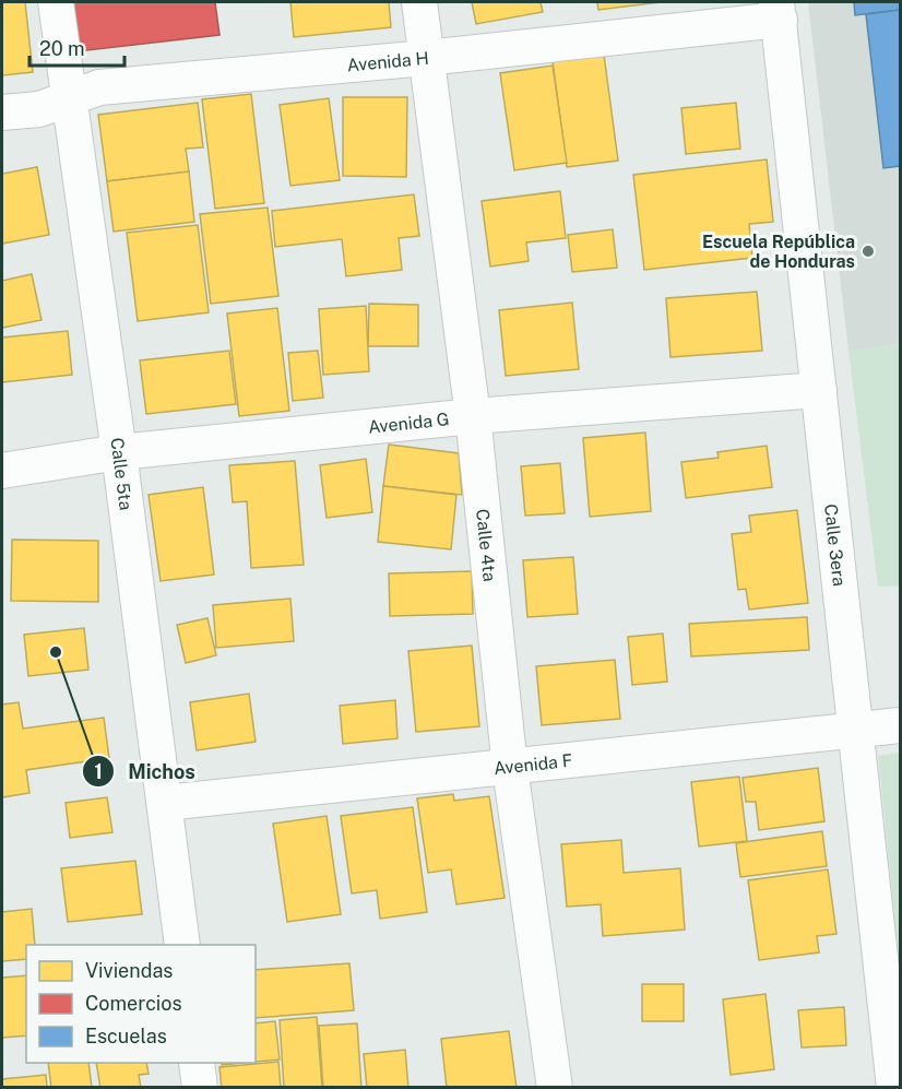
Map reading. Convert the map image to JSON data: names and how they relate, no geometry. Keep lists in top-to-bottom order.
{
  "streets": {
    "street": [
      "Avenida H",
      "Avenida G",
      "Calle 5ta",
      "Calle 4ta",
      "Calle 3era",
      "Avenida F"
    ]
  },
  "crossings": [
    ["Avenida H", "Calle 5ta"],
    ["Avenida H", "Calle 4ta"],
    ["Avenida H", "Calle 3era"],
    ["Avenida G", "Calle 5ta"],
    ["Avenida G", "Calle 4ta"],
    ["Avenida G", "Calle 3era"],
    ["Calle 5ta", "Avenida F"],
    ["Calle 4ta", "Avenida F"],
    ["Calle 3era", "Avenida F"]
  ],
  "places": ["Escuela República de Honduras", "Michos"],
  "legend": ["Viviendas", "Comercios", "Escuelas"],
  "scale_bar": "20 m"
}
